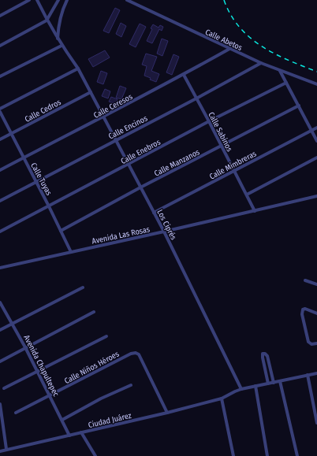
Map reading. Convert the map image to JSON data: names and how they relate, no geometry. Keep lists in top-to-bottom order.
{
  "streets": {
    "street": [
      "Calle Abetos",
      "Calle Ceresos",
      "Calle Cedros",
      "Calle Encinos",
      "Calle Sabinos",
      "Calle Enebros",
      "Calle Manzanos",
      "Calle Mimbreras",
      "Calle Tuyas",
      "Los Ciprés",
      "Avenida Las Rosas",
      "Avenida Chapultepec",
      "Calle Niños Héroes",
      "Ciudad Juárez"
    ]
  },
  "crossings": [
    ["Calle Abetos", "Calle Ceresos"],
    ["Calle Abetos", "Calle Encinos"],
    ["Calle Ceresos", "Calle Sabinos"],
    ["Calle Ceresos", "Calle Tuyas"],
    ["Calle Ceresos", "Los Ciprés"],
    ["Calle Cedros", "Calle Tuyas"],
    ["Calle Cedros", "Los Ciprés"],
    ["Calle Encinos", "Calle Sabinos"],
    ["Calle Encinos", "Calle Tuyas"],
    ["Calle Encinos", "Los Ciprés"],
    ["Calle Sabinos", "Calle Enebros"],
    ["Calle Sabinos", "Calle Manzanos"],
    ["Calle Sabinos", "Calle Mimbreras"],
    ["Calle Sabinos", "Avenida Las Rosas"],
    ["Calle Enebros", "Calle Tuyas"],
    ["Calle Enebros", "Los Ciprés"],
    ["Calle Manzanos", "Calle Tuyas"],
    ["Calle Manzanos", "Los Ciprés"],
    ["Calle Mimbreras", "Los Ciprés"],
    ["Calle Tuyas", "Avenida Las Rosas"],
    ["Los Ciprés", "Avenida Las Rosas"],
    ["Los Ciprés", "Ciudad Juárez"],
    ["Avenida Chapultepec", "Calle Niños Héroes"],
    ["Avenida Chapultepec", "Ciudad Juárez"],
    ["Calle Niños Héroes", "Ciudad Juárez"]
  ]
}
